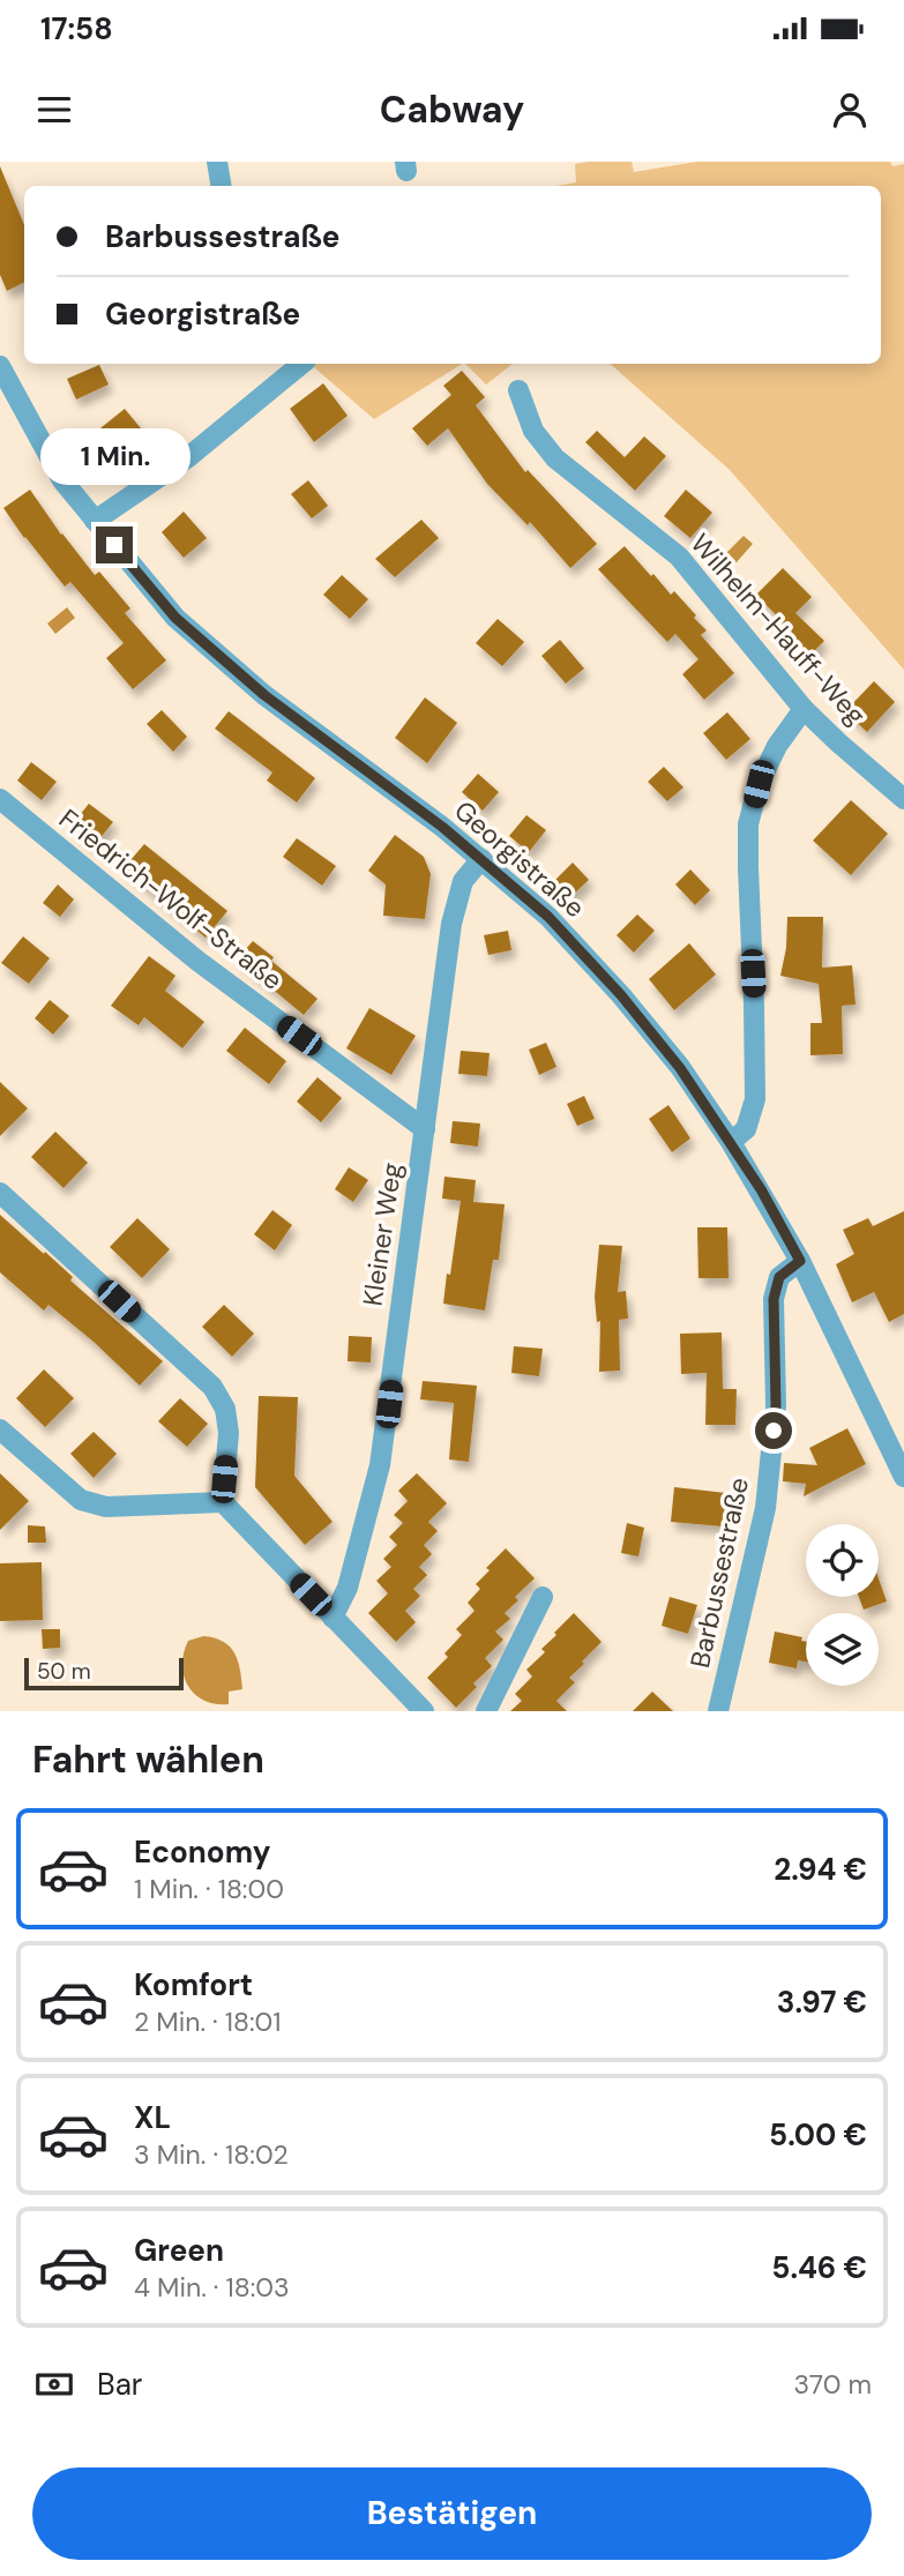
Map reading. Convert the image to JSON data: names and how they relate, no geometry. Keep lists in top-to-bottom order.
{
  "streets": {
    "street": [
      "Wilhelm-Hauff-Weg",
      "Georgistraße",
      "Friedrich-Wolf-Straße",
      "Kleiner Weg",
      "Barbussestraße"
    ]
  },
  "crossings": [
    ["Georgistraße", "Kleiner Weg"],
    ["Georgistraße", "Barbussestraße"],
    ["Friedrich-Wolf-Straße", "Kleiner Weg"]
  ],
  "scale_bar": "50 m",
  "page": {
    "status": "17:58",
    "header": "Cabway",
    "banner": ["Barbussestraße", "Georgistraße"],
    "bubble": "1 Min.",
    "scale": "50 m",
    "heading": "Fahrt wählen",
    "list": [
      {
        "name": "Economy",
        "note": "1 Min. · 18:00",
        "value": "2.94 €"
      },
      {
        "name": "Komfort",
        "note": "2 Min. · 18:01",
        "value": "3.97 €"
      },
      {
        "name": "XL",
        "note": "3 Min. · 18:02",
        "value": "5.00 €"
      },
      {
        "name": "Green",
        "note": "4 Min. · 18:03",
        "value": "5.46 €"
      }
    ],
    "pay": ["Bar", "370 m"],
    "buttons": "Bestätigen"
  }
}
